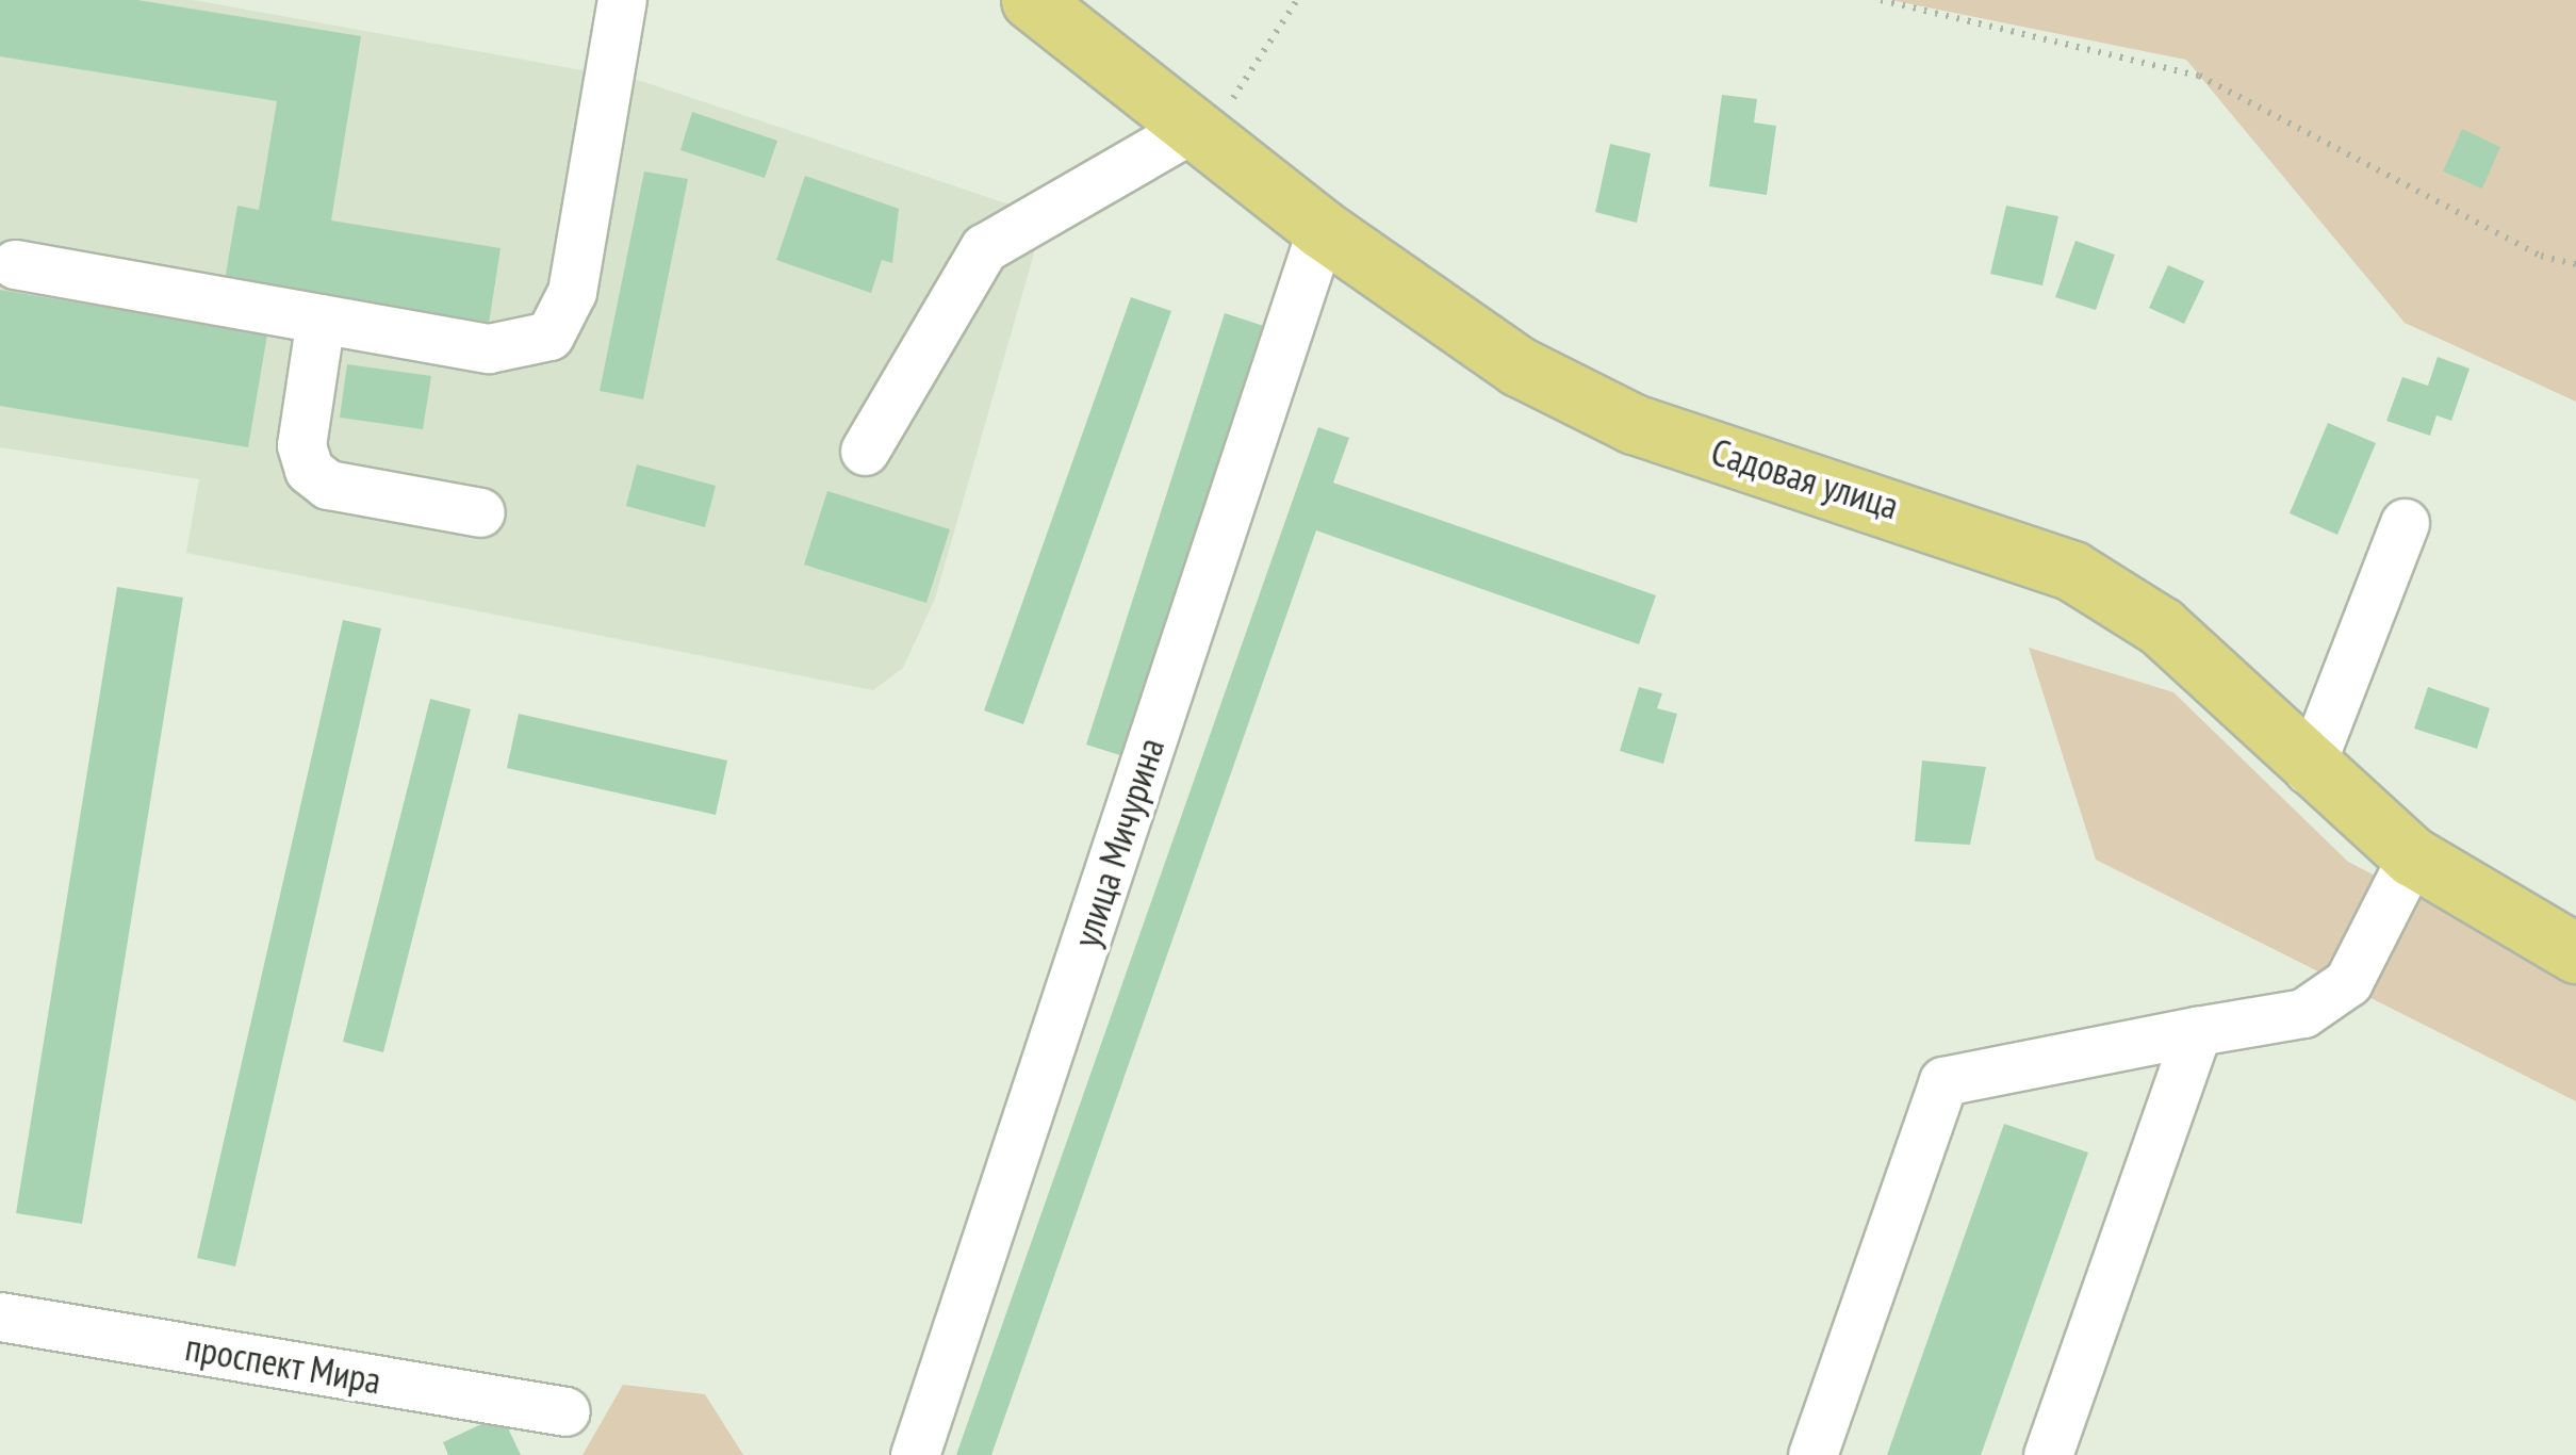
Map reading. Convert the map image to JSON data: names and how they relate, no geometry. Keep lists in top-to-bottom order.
{
  "streets": {
    "main road": ["Садовая улица"],
    "street": ["улица Мичурина", "проспект Мира"]
  },
  "crossings": [
    ["Садовая улица", "улица Мичурина"]
  ]
}
